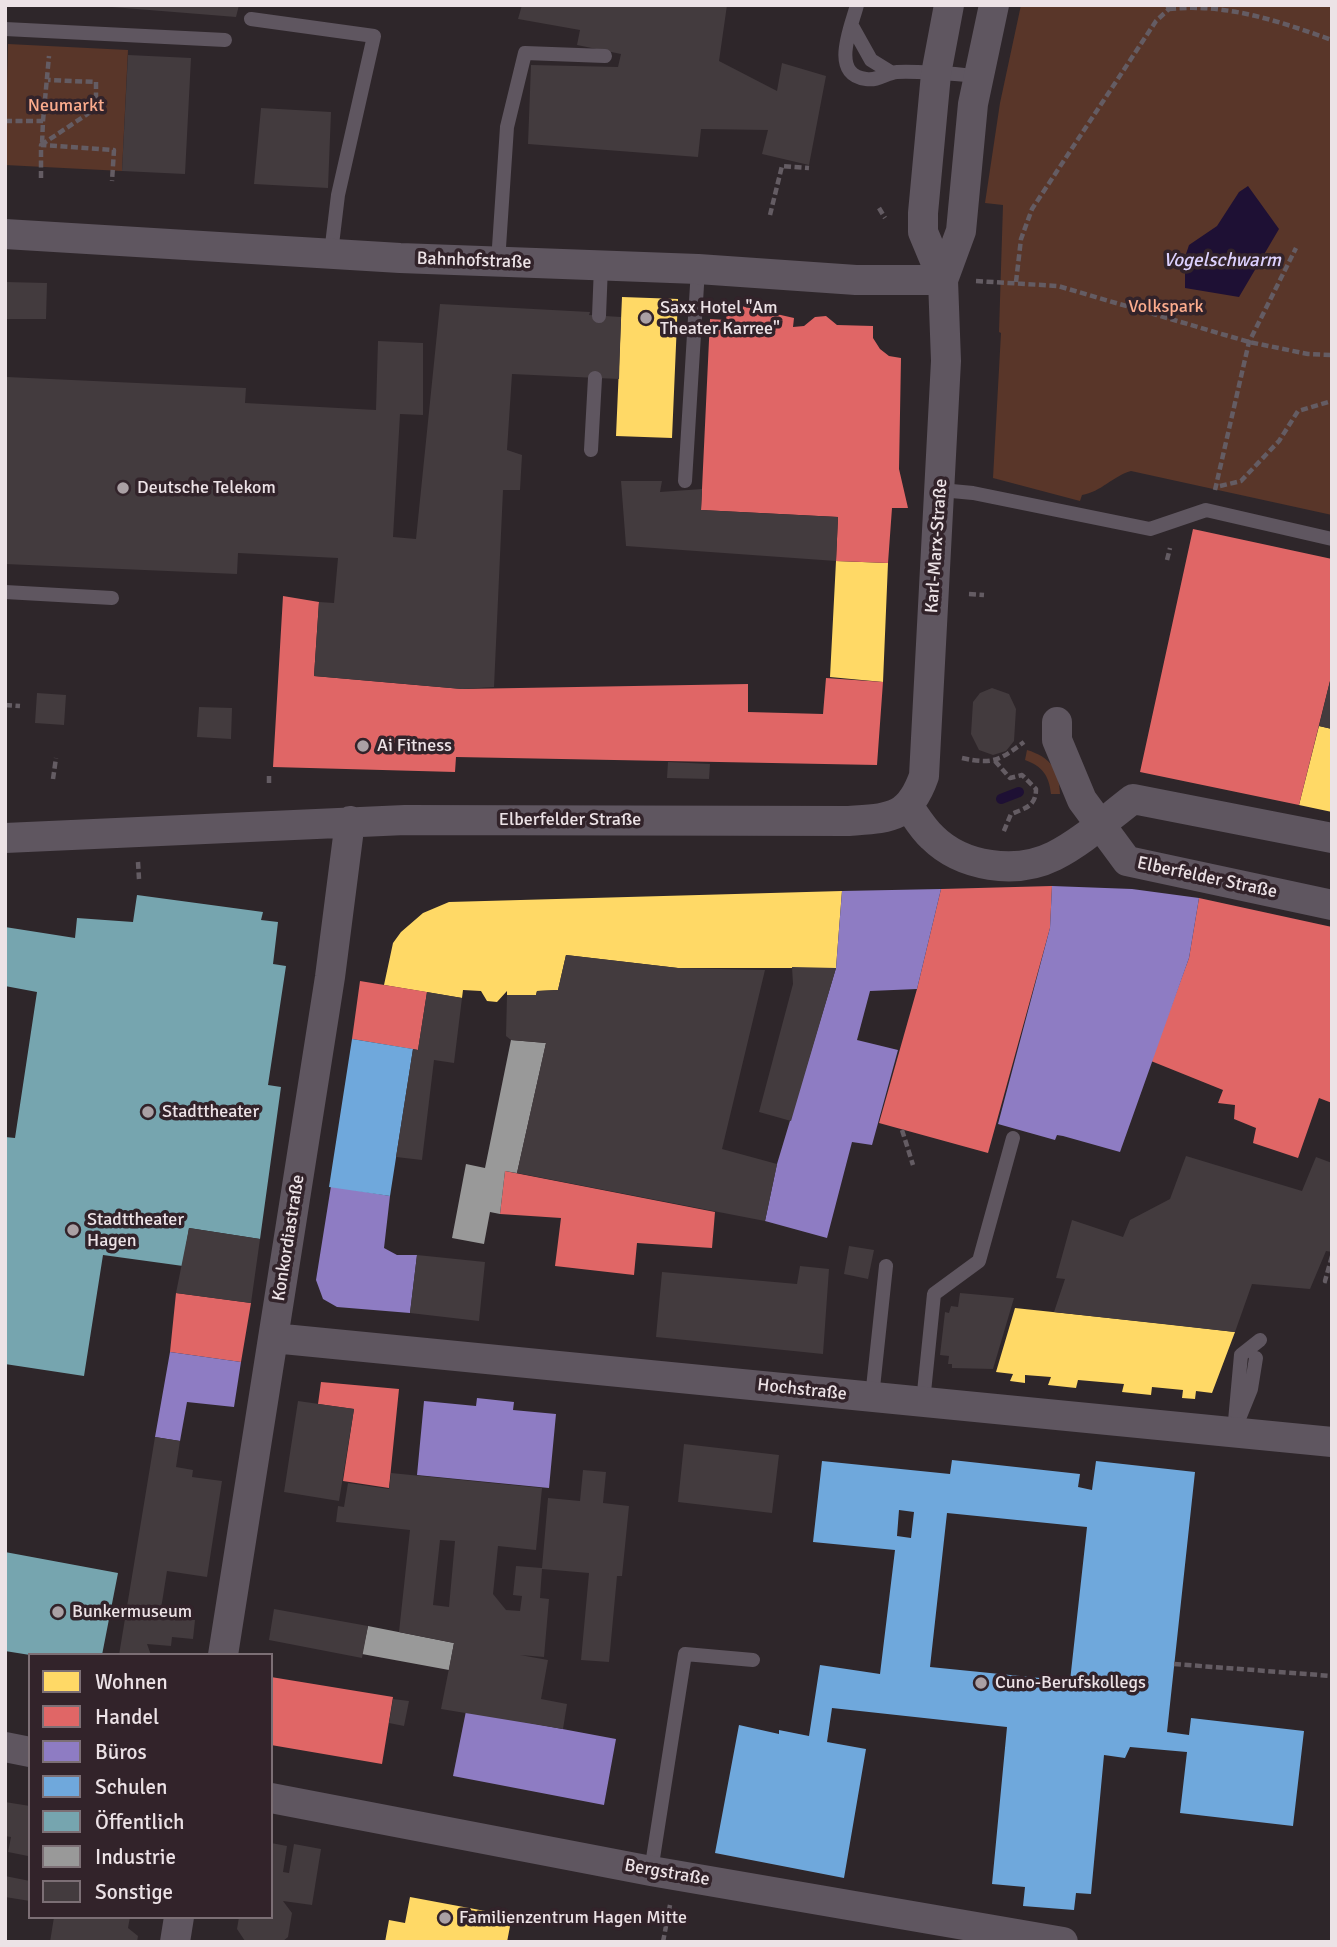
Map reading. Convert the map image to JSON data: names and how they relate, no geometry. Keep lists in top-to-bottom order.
{
  "streets": {
    "street": [
      "Bahnhofstraße",
      "Karl-Marx-Straße",
      "Elberfelder Straße",
      "Konkordiastraße",
      "Hochstraße",
      "Bergstraße"
    ]
  },
  "crossings": [
    ["Bahnhofstraße", "Karl-Marx-Straße"],
    ["Karl-Marx-Straße", "Elberfelder Straße"],
    ["Elberfelder Straße", "Konkordiastraße"],
    ["Konkordiastraße", "Hochstraße"]
  ],
  "water": ["Vogelschwarm"],
  "parks": ["Neumarkt", "Volkspark"],
  "places": [
    "Saxx Hotel \"Am Theater Karree\"",
    "Deutsche Telekom",
    "Ai Fitness",
    "Stadttheater",
    "Stadttheater Hagen",
    "Bunkermuseum",
    "Cuno-Berufskollegs",
    "Familienzentrum Hagen Mitte"
  ],
  "legend": [
    "Wohnen",
    "Handel",
    "Büros",
    "Schulen",
    "Öffentlich",
    "Industrie",
    "Sonstige"
  ]
}
